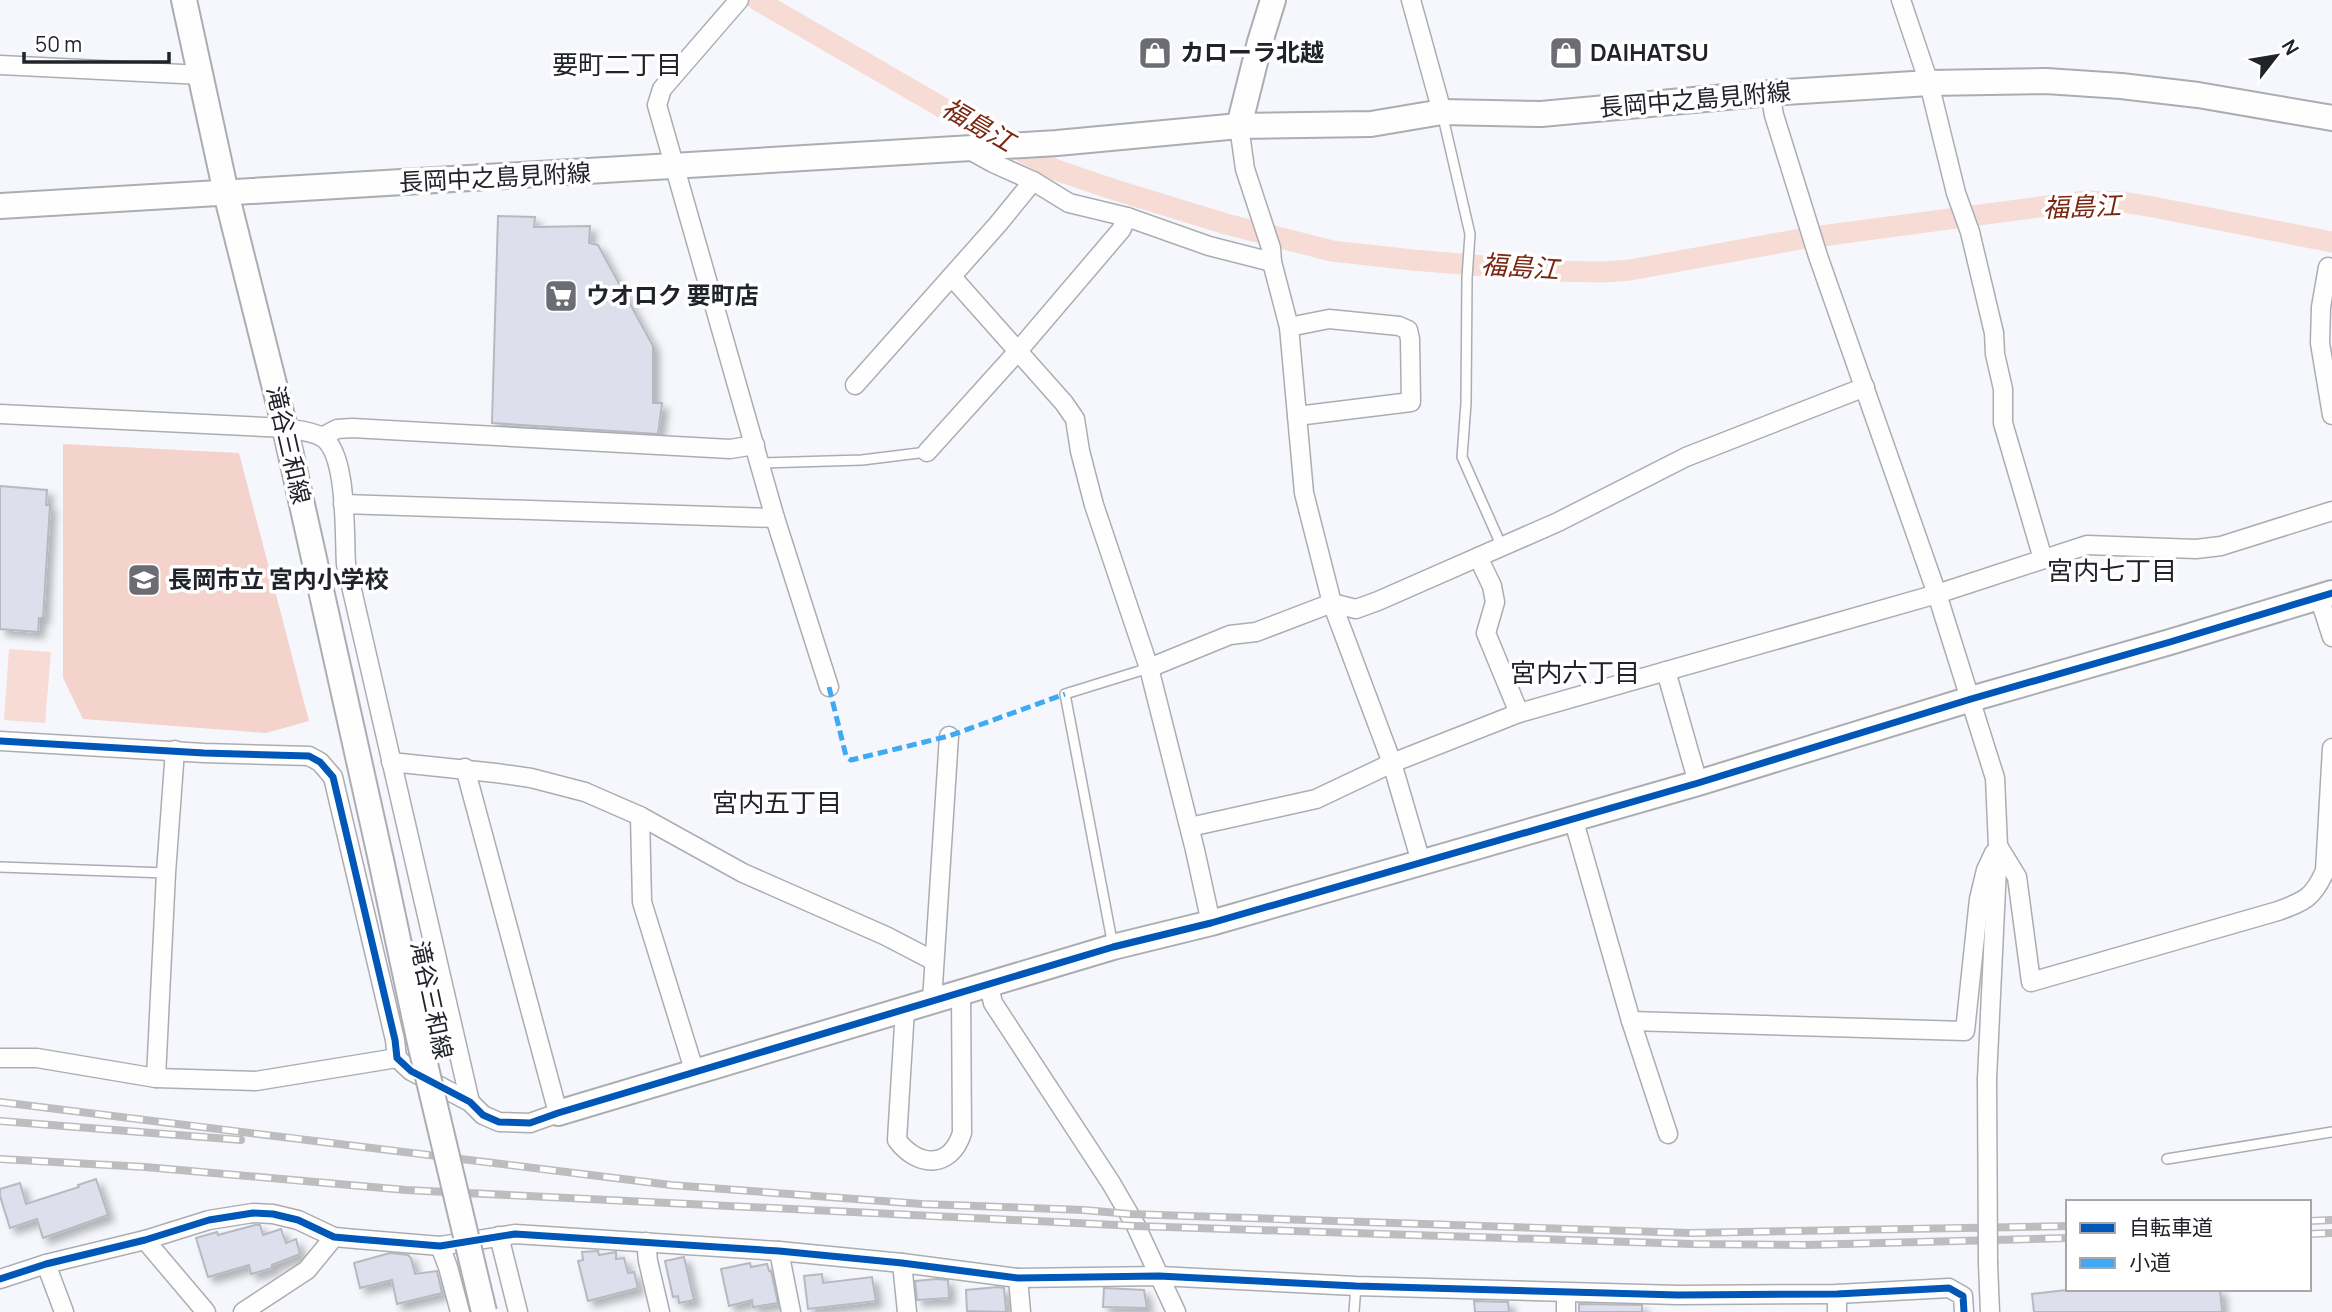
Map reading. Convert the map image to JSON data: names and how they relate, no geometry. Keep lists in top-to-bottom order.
{
  "streets": {
    "main road": ["長岡中之島見附線", "滝谷三和線"]
  },
  "crossings": [
    ["長岡中之島見附線", "滝谷三和線"]
  ],
  "districts": [
    "要町二丁目",
    "宮内七丁目",
    "宮内六丁目",
    "宮内五丁目"
  ],
  "water": ["福島江"],
  "places": {
    "shop": ["カローラ北越", "DAIHATSU"],
    "supermarket": ["ウオロク 要町店"],
    "school or university": ["長岡市立 宮内小学校"]
  },
  "legend": ["自転車道", "小道"],
  "scale_bar": "50 m",
  "north": "top right"
}
